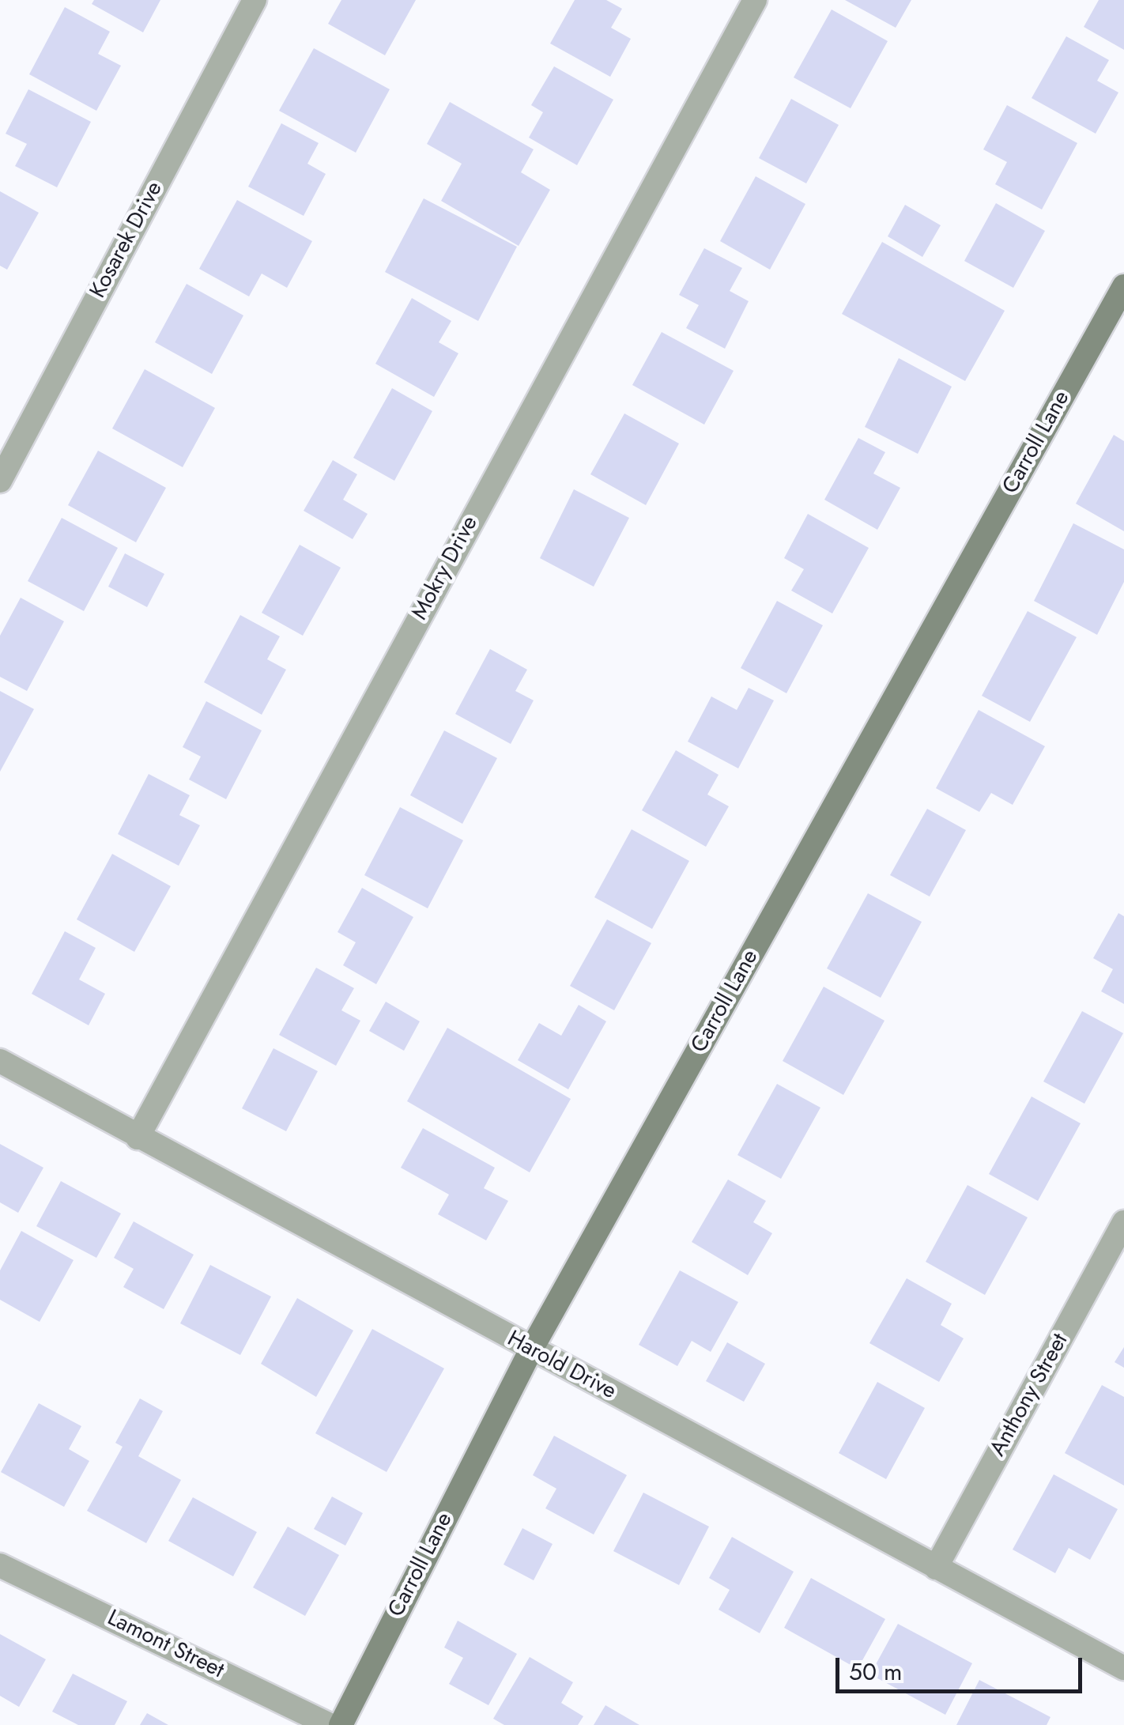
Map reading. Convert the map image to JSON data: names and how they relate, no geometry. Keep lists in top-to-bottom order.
{
  "streets": {
    "street": [
      "Kosarek Drive",
      "Carroll Lane",
      "Mokry Drive",
      "Harold Drive",
      "Anthony Street",
      "Lamont Street"
    ]
  },
  "crossings": [
    ["Carroll Lane", "Harold Drive"],
    ["Mokry Drive", "Harold Drive"],
    ["Harold Drive", "Anthony Street"]
  ],
  "scale_bar": "50 m"
}
